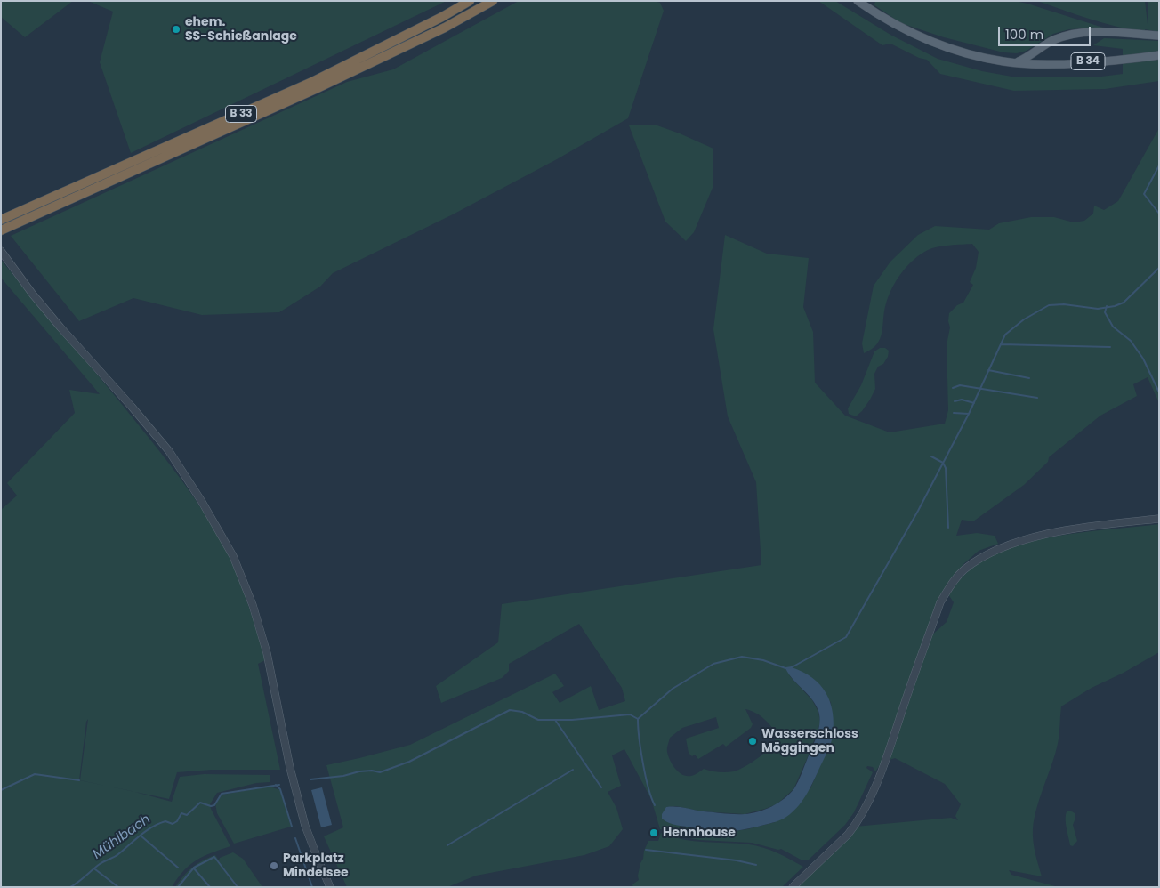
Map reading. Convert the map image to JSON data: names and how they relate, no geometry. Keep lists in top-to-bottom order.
{
  "streets": {
    "highway": ["B 33"],
    "main road": ["B 34"]
  },
  "water": ["Mühlbach"],
  "places": [
    "ehem. SS-Schießanlage",
    "Wasserschloss Möggingen",
    "Hennhouse",
    "Parkplatz Mindelsee"
  ],
  "scale_bar": "100 m"
}
